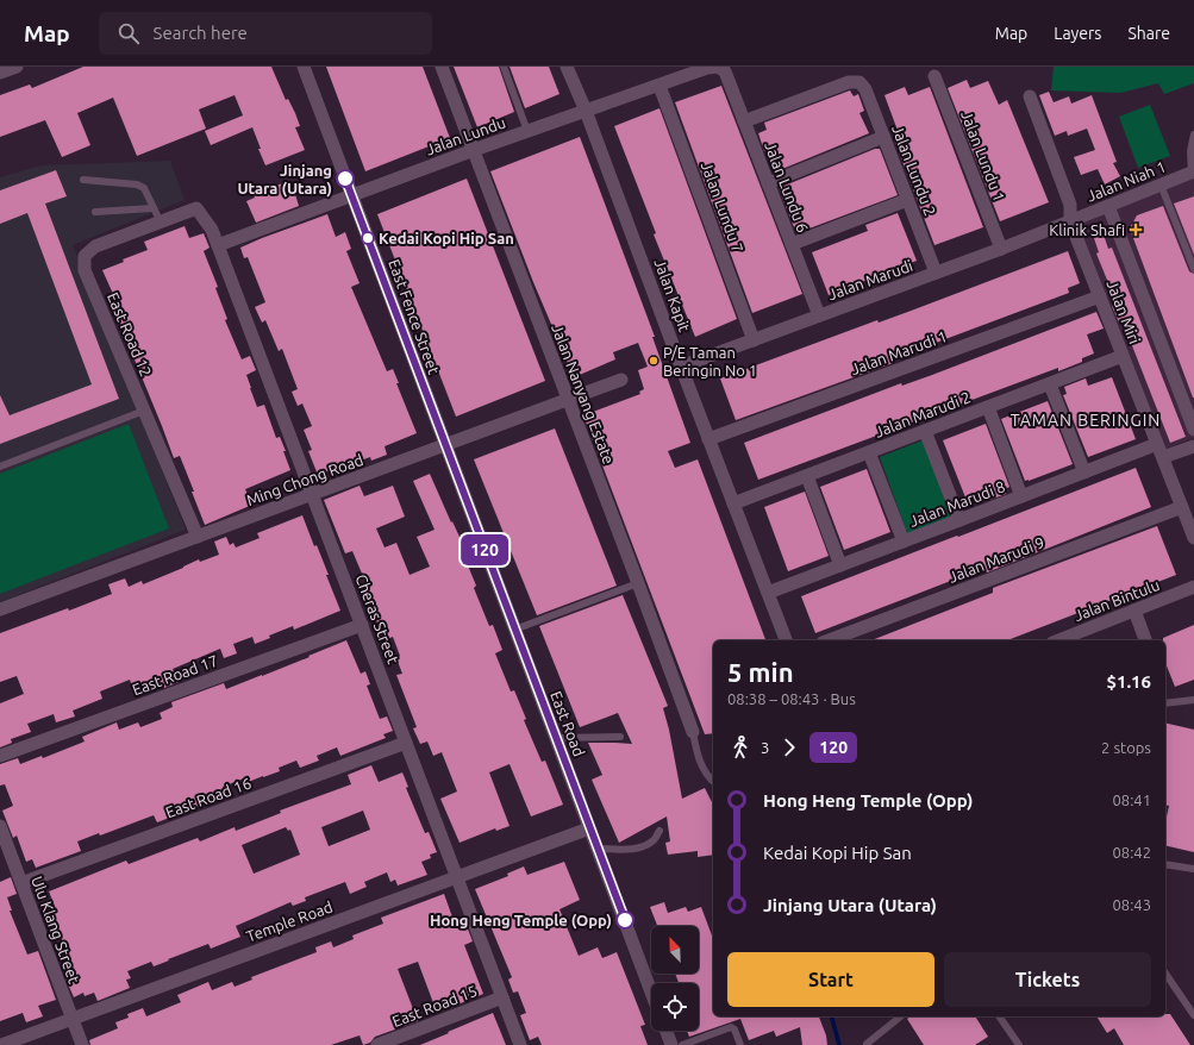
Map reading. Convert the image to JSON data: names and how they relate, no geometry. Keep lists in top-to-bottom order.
{
  "streets": {
    "street": [
      "Jalan Lundu",
      "Jalan Lundu 1",
      "Jalan Lundu 2",
      "Jalan Niah 1",
      "Jalan Lundu 6",
      "Jalan Lundu 7",
      "Jalan Marudi",
      "Jalan Kapit",
      "Jalan Miri",
      "East Fence Street",
      "East Road 12",
      "Jalan Marudi 1",
      "Jalan Nanyang Estate",
      "Jalan Marudi 2",
      "Ming Chong Road",
      "Jalan Marudi 8",
      "Jalan Marudi 9",
      "Jalan Bintulu",
      "Cheras Street",
      "East Road 17",
      "East Road",
      "East Road 16",
      "Temple Road",
      "Ulu Klang Street",
      "East Road 15"
    ]
  },
  "crossings": [
    ["Jalan Lundu", "Jalan Lundu 6"],
    ["Jalan Lundu", "Jalan Lundu 7"],
    ["Jalan Lundu", "Jalan Kapit"],
    ["Jalan Lundu", "East Fence Street"],
    ["Jalan Lundu", "Jalan Nanyang Estate"],
    ["Jalan Lundu", "Cheras Street"],
    ["Jalan Lundu 1", "Jalan Marudi"],
    ["Jalan Lundu 2", "Jalan Lundu 6"],
    ["Jalan Lundu 2", "Jalan Marudi"],
    ["Jalan Niah 1", "Jalan Marudi"],
    ["Jalan Niah 1", "Jalan Miri"],
    ["Jalan Lundu 6", "Jalan Marudi"],
    ["Jalan Lundu 7", "Jalan Marudi"],
    ["Jalan Marudi", "Jalan Kapit"],
    ["Jalan Marudi", "Jalan Miri"],
    ["Jalan Kapit", "Jalan Marudi 1"],
    ["Jalan Kapit", "Jalan Marudi 2"],
    ["Jalan Kapit", "Jalan Marudi 8"],
    ["Jalan Miri", "Jalan Marudi 1"],
    ["Jalan Miri", "Jalan Marudi 2"],
    ["Jalan Miri", "Jalan Marudi 8"],
    ["Jalan Miri", "Jalan Marudi 9"],
    ["East Fence Street", "Ming Chong Road"],
    ["East Fence Street", "East Road"],
    ["East Road 12", "Ming Chong Road"],
    ["East Road 12", "Cheras Street"],
    ["Jalan Nanyang Estate", "Ming Chong Road"],
    ["Ming Chong Road", "Cheras Street"],
    ["Ming Chong Road", "East Road"],
    ["Cheras Street", "East Road 17"],
    ["Cheras Street", "East Road 16"],
    ["Cheras Street", "Temple Road"],
    ["Cheras Street", "East Road 15"],
    ["East Road", "Temple Road"],
    ["East Road 16", "Ulu Klang Street"],
    ["Temple Road", "Ulu Klang Street"]
  ],
  "districts": ["TAMAN BERINGIN"],
  "places": {
    "other": [
      "Jinjang Utara (Utara)",
      "Kedai Kopi Hip San",
      "P/E Taman Beringin No 1",
      "Hong Heng Temple (Opp)"
    ],
    "health": ["Klinik Shafi"]
  },
  "lines": ["bus line 120"],
  "north": "top left",
  "page": {
    "header": "Map",
    "search": "Search here",
    "nav": ["Map", "Layers", "Share"],
    "on_map": "120",
    "heading": ["5 min", "08:38 – 08:43 · Bus", "$1.16"],
    "legs": ["3", "120", "2 stops"],
    "list": [
      {
        "name": "Hong Heng Temple (Opp)",
        "value": "08:41"
      },
      {
        "name": "Kedai Kopi Hip San",
        "value": "08:42"
      },
      {
        "name": "Jinjang Utara (Utara)",
        "value": "08:43"
      }
    ],
    "buttons": ["Start", "Tickets"]
  }
}
